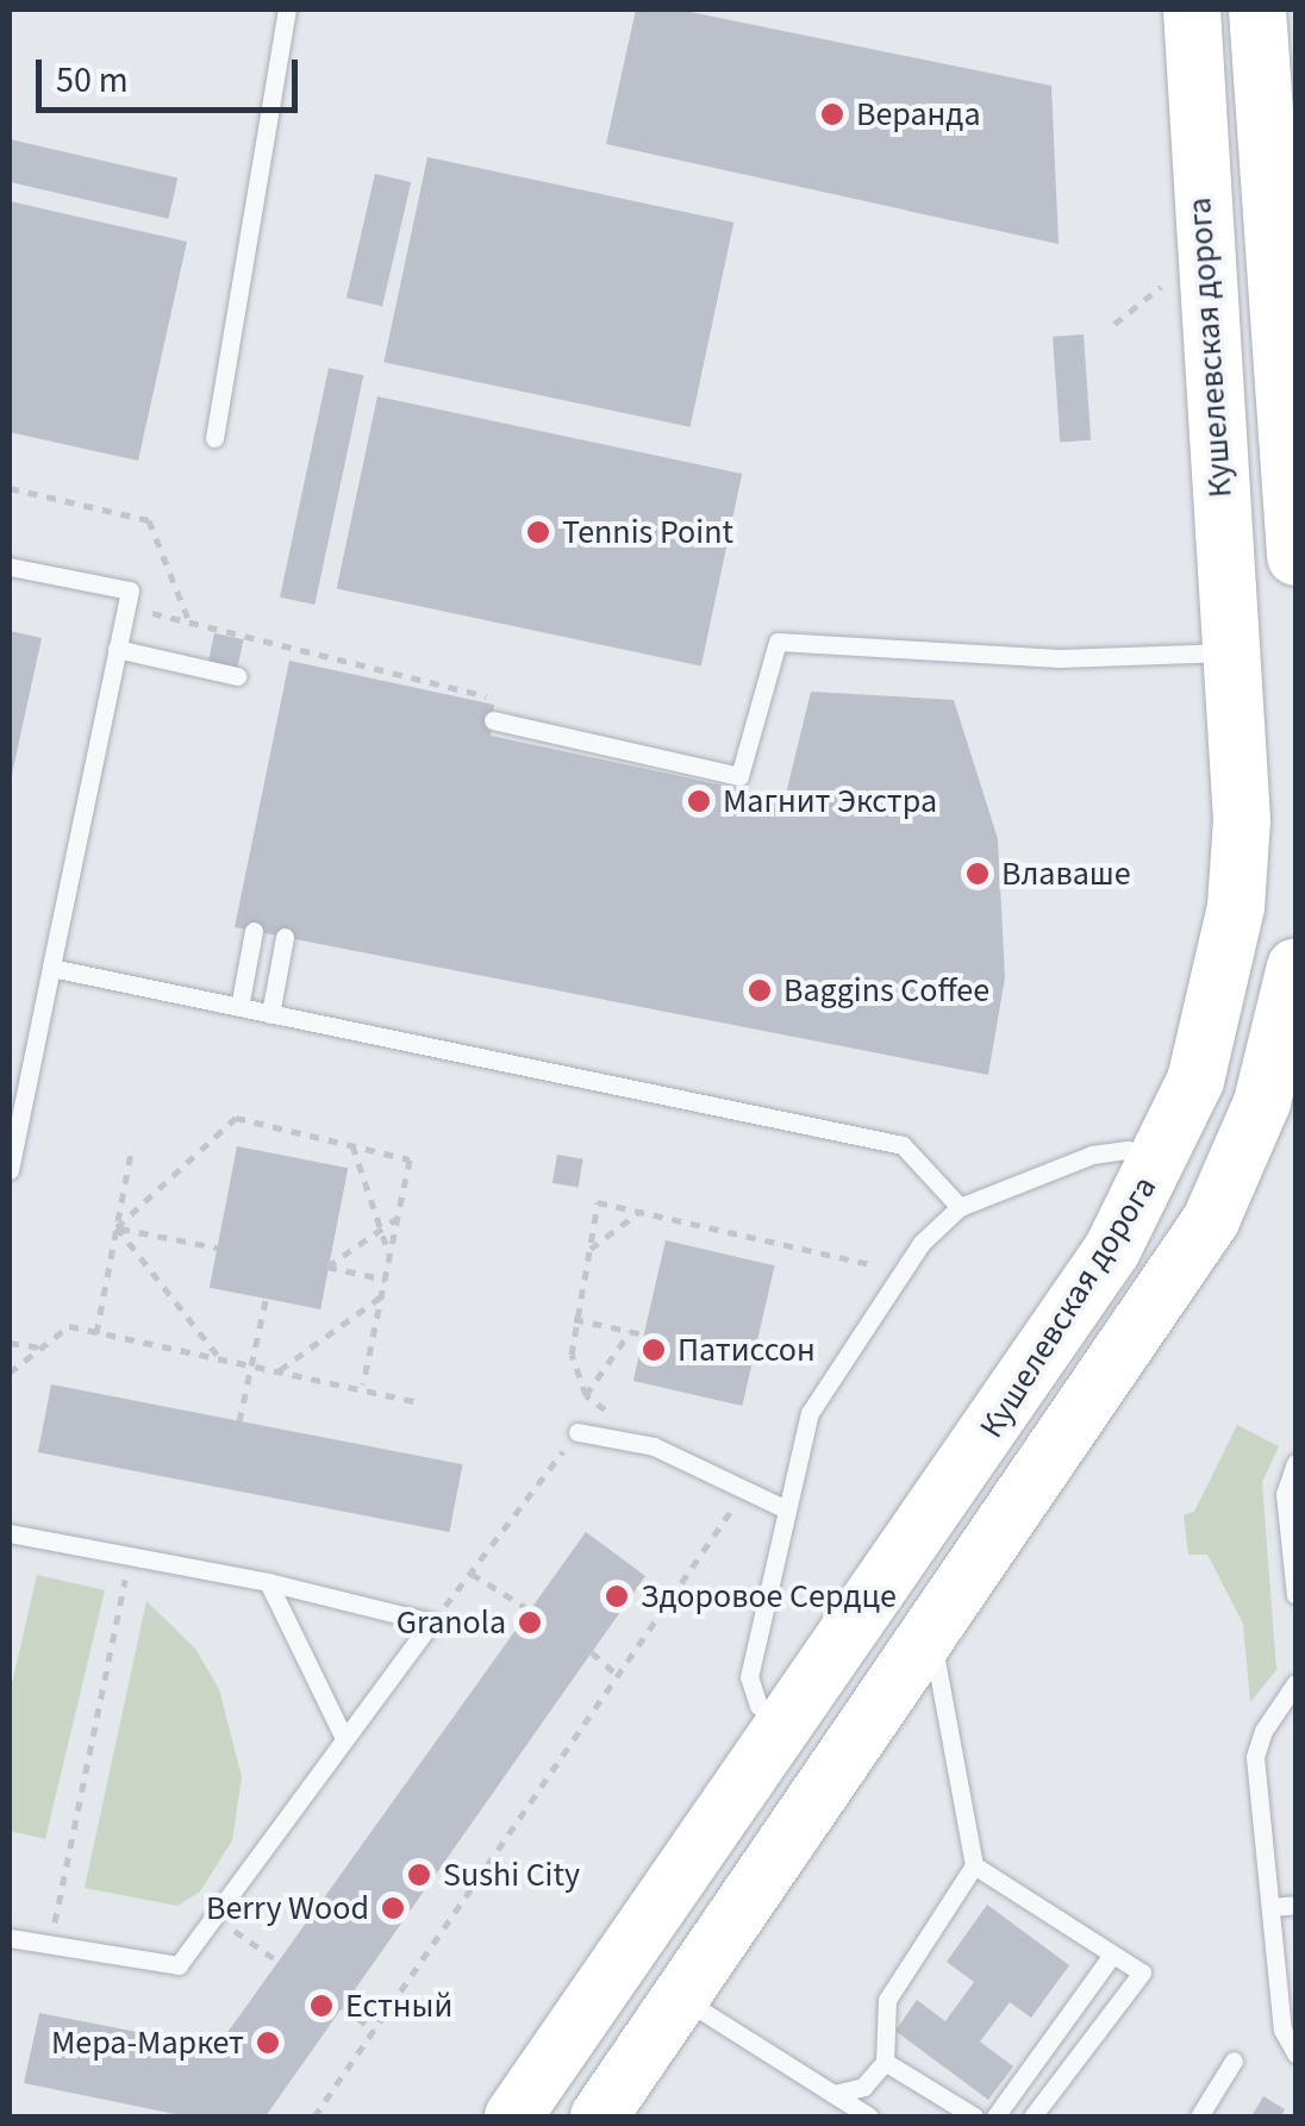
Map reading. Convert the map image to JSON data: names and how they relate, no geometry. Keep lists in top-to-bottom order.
{
  "streets": {
    "main road": ["Кушелевская дорога"]
  },
  "places": [
    "Веранда",
    "Tennis Point",
    "Магнит Экстра",
    "Влаваше",
    "Baggins Coffee",
    "Патиссон",
    "Здоровое Сердце",
    "Granola",
    "Sushi City",
    "Berry Wood",
    "Естный",
    "Мера-Маркет"
  ],
  "scale_bar": "50 m"
}
